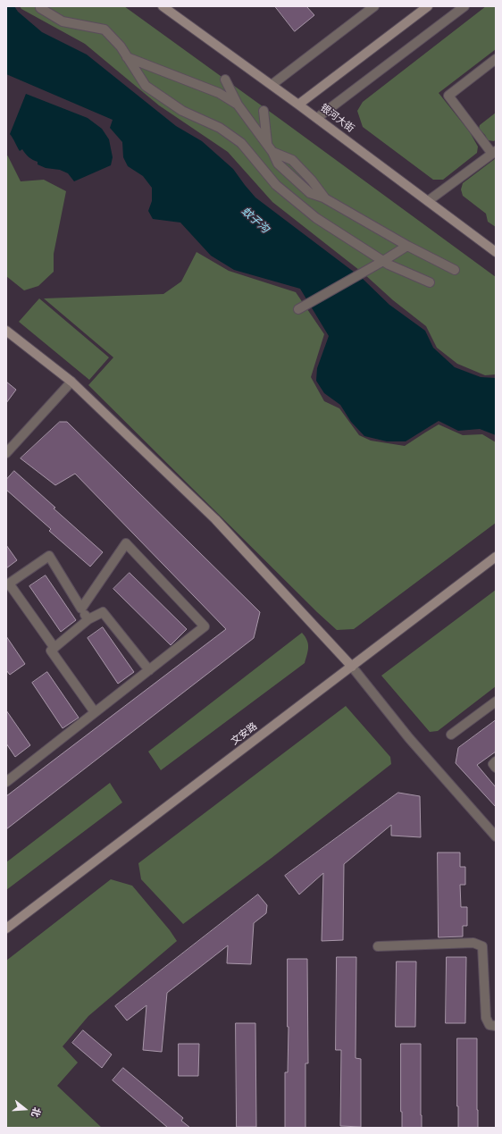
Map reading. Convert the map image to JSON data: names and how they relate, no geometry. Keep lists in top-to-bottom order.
{
  "streets": {
    "main road": ["银河大街", "文安路"]
  },
  "water": ["蚊子沟"],
  "north": "right"
}
